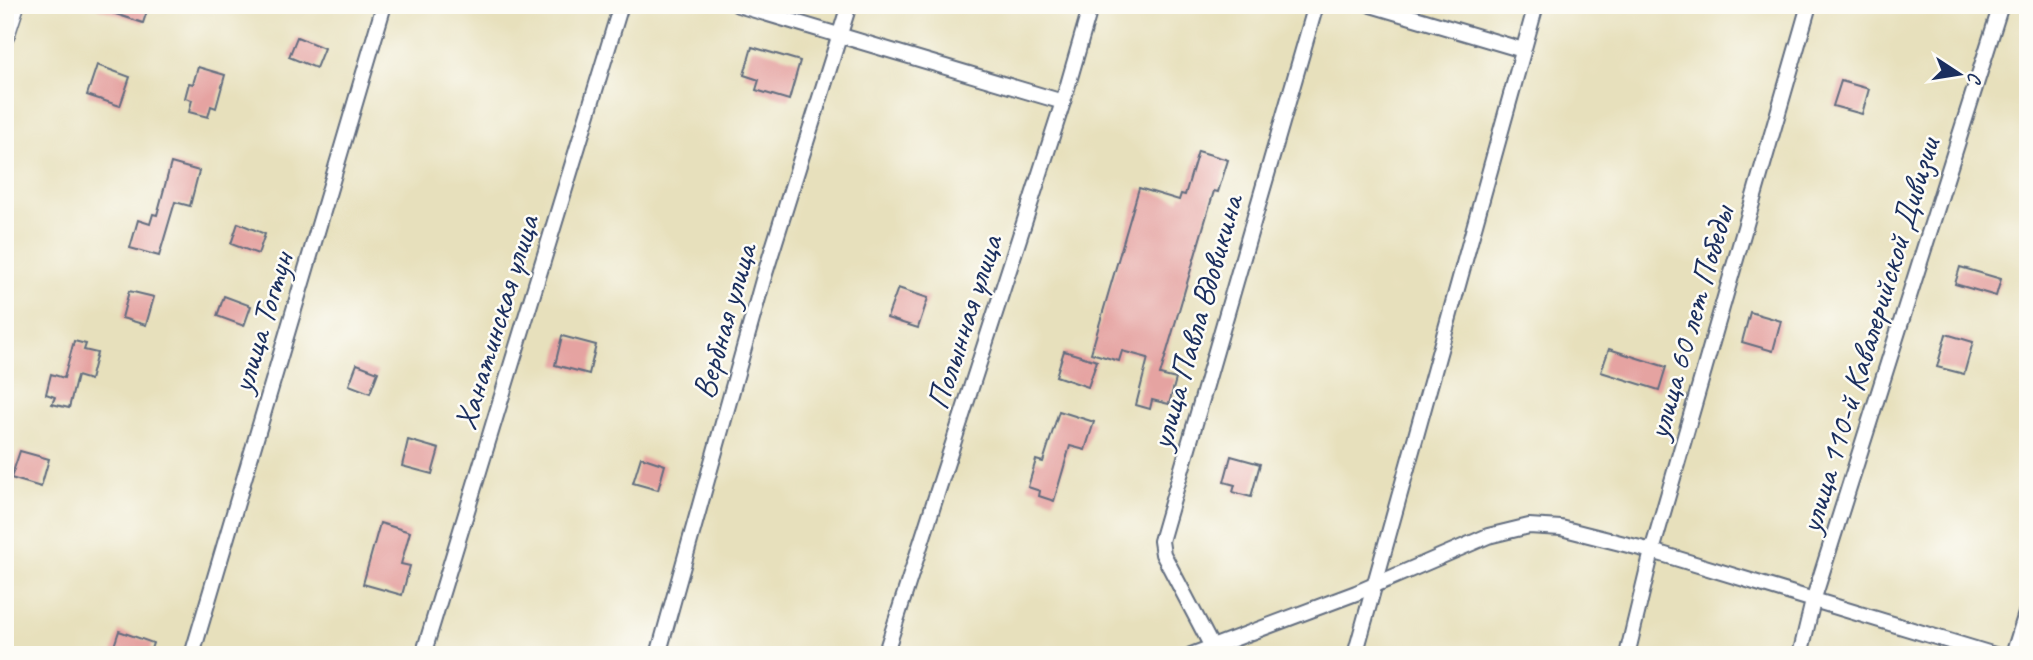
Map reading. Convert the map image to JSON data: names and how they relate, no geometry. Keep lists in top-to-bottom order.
{
  "streets": {
    "street": [
      "Вербная улица",
      "улица Тогтун",
      "Ханатинская улица",
      "Полынная улица",
      "улица Павла Вдовикина",
      "улица 60 лет Победы",
      "улица 110-й Кавалерийской Дивизии"
    ]
  },
  "north": "right"
}
